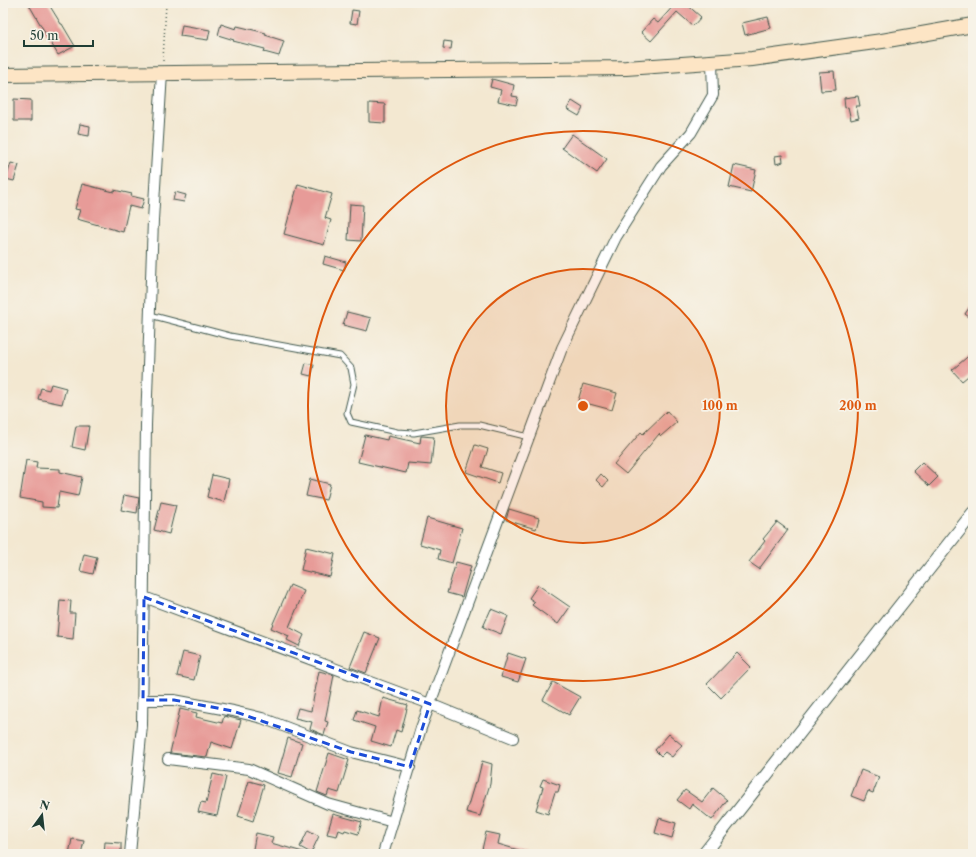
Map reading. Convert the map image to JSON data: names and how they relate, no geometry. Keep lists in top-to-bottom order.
{
  "scale_bar": "50 m",
  "north": "top",
  "rings": ["100 m", "200 m"]
}
